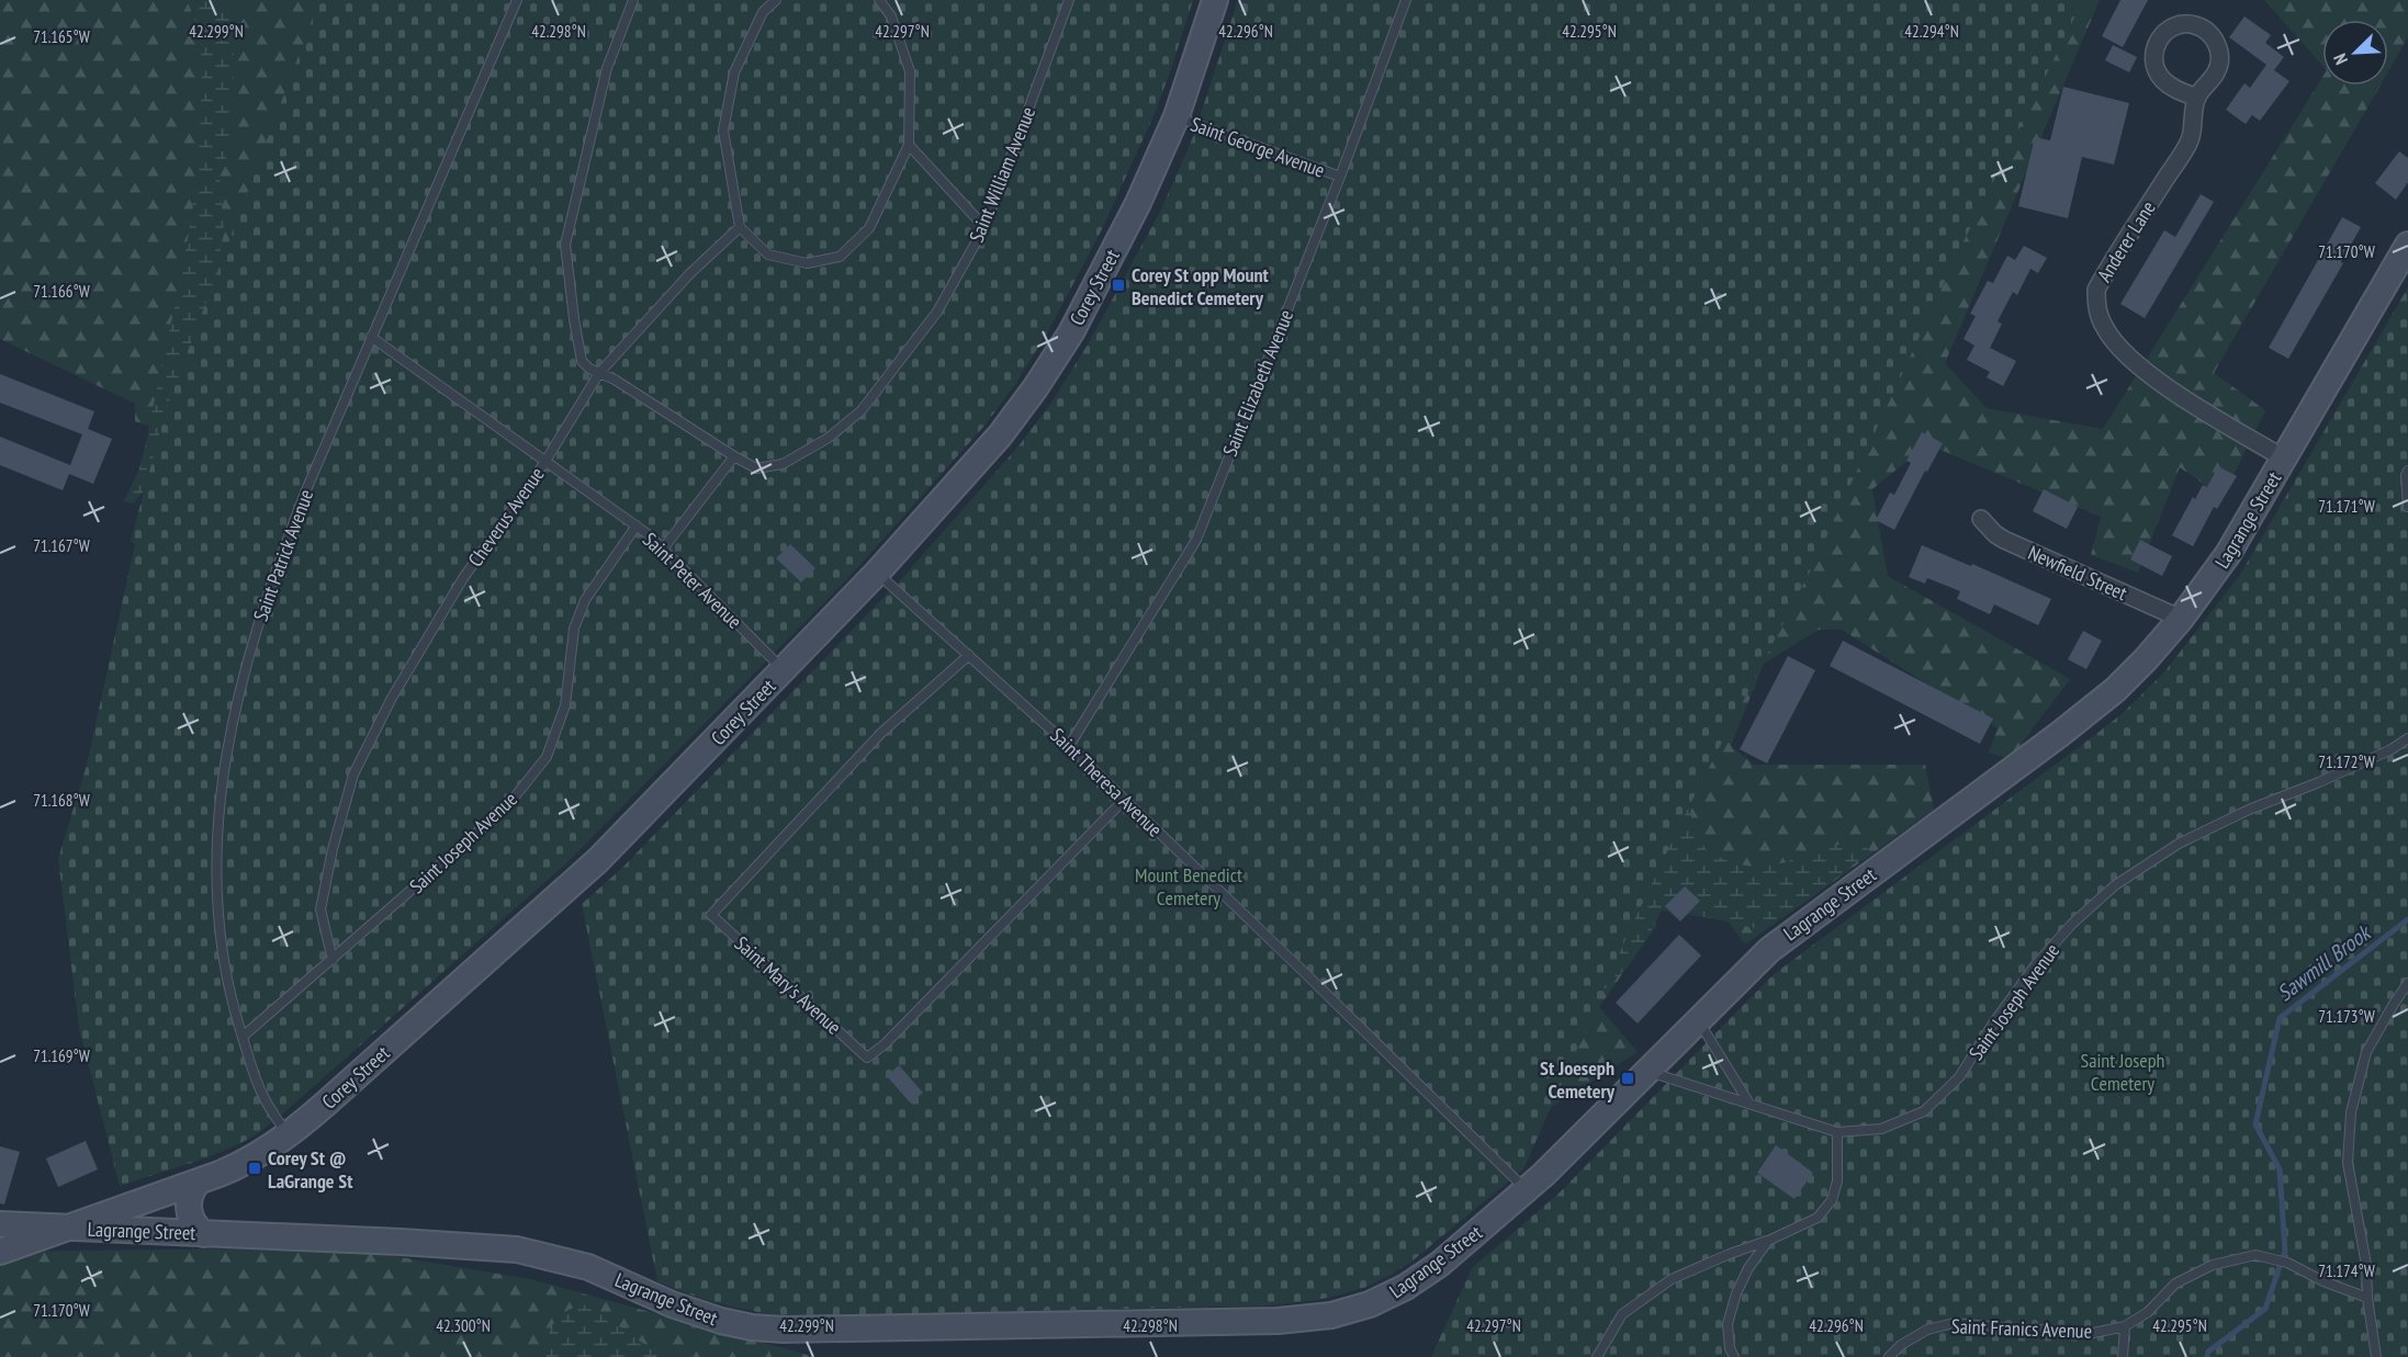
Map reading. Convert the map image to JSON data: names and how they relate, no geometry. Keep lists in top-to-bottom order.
{
  "streets": {
    "main road": ["Corey Street", "Lagrange Street"],
    "street": ["Anderer Lane", "Newfield Street"],
    "lane": [
      "Saint George Avenue",
      "Saint William Avenue",
      "Saint Elizabeth Avenue",
      "Cheverus Avenue",
      "Saint Patrick Avenue",
      "Saint Peter Avenue",
      "Saint Theresa Avenue",
      "Saint Joseph Avenue",
      "Saint Mary's Avenue",
      "Saint Franics Avenue"
    ]
  },
  "crossings": [
    ["Saint George Avenue", "Corey Street"],
    ["Saint George Avenue", "Saint Elizabeth Avenue"],
    ["Saint William Avenue", "Cheverus Avenue"],
    ["Anderer Lane", "Lagrange Street"],
    ["Corey Street", "Lagrange Street"],
    ["Corey Street", "Saint Patrick Avenue"],
    ["Corey Street", "Saint Peter Avenue"],
    ["Corey Street", "Saint Theresa Avenue"],
    ["Saint Elizabeth Avenue", "Saint Theresa Avenue"],
    ["Cheverus Avenue", "Saint Peter Avenue"],
    ["Cheverus Avenue", "Saint Joseph Avenue"],
    ["Lagrange Street", "Newfield Street"],
    ["Lagrange Street", "Saint Theresa Avenue"],
    ["Lagrange Street", "Saint Joseph Avenue"],
    ["Saint Patrick Avenue", "Saint Peter Avenue"],
    ["Saint Patrick Avenue", "Saint Joseph Avenue"],
    ["Saint Peter Avenue", "Saint Joseph Avenue"],
    ["Saint Theresa Avenue", "Saint Mary's Avenue"]
  ],
  "water": ["Sawmill Brook"],
  "parks": ["Mount Benedict Cemetery", "Saint Joseph Cemetery"],
  "places": {
    "transit": ["Corey St opp Mount Benedict Cemetery", "St Joeseph Cemetery", "Corey St @ LaGrange St"]
  },
  "north": "bottom left",
  "coordinates": [
    "42.294°N",
    "42.299°N",
    "42.298°N",
    "42.297°N",
    "42.296°N",
    "42.295°N",
    "71.165°W",
    "71.170°W",
    "71.166°W",
    "71.171°W",
    "71.167°W",
    "71.172°W",
    "71.168°W",
    "71.173°W",
    "71.169°W",
    "71.174°W",
    "42.300°N"
  ]
}
